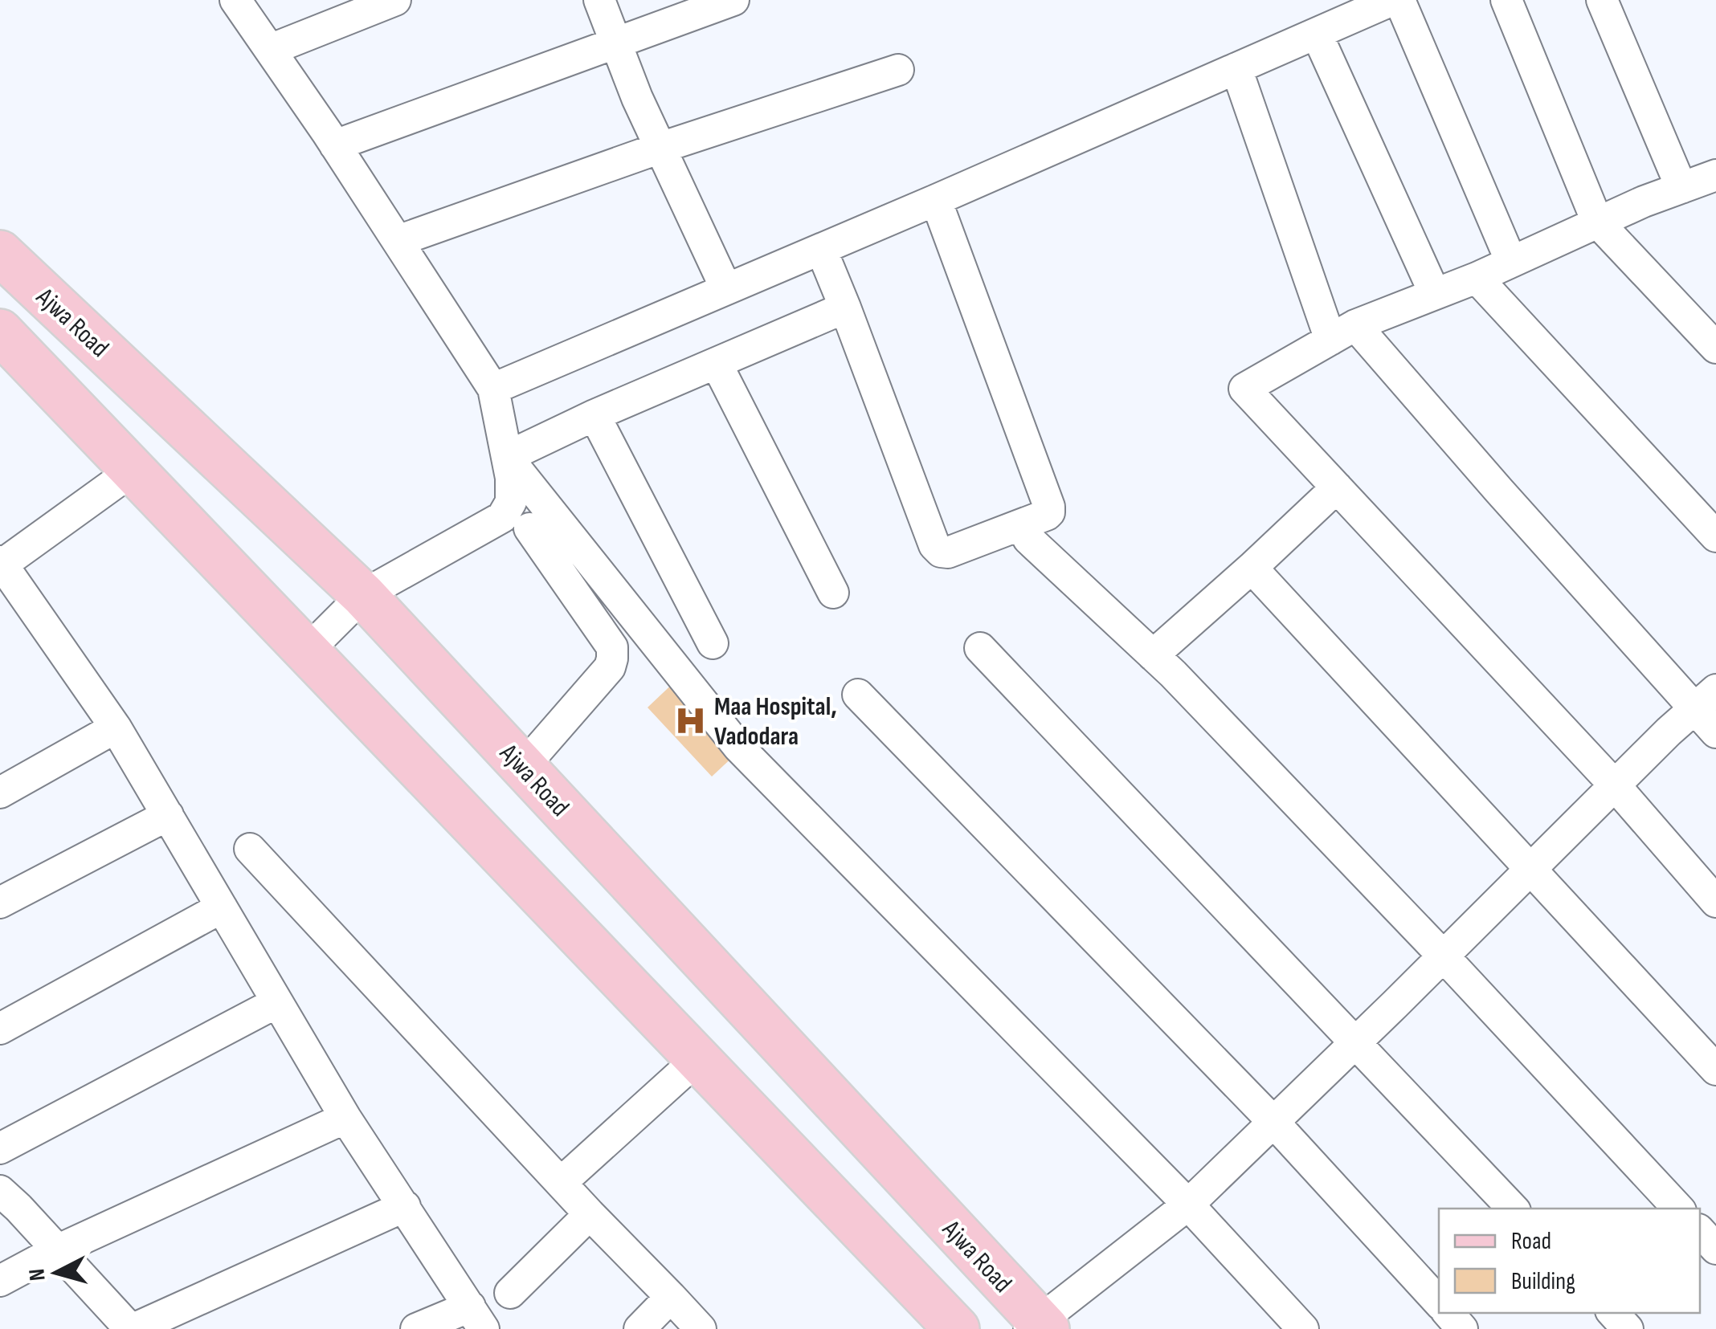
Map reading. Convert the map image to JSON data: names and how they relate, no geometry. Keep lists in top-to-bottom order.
{
  "streets": {
    "main road": ["Ajwa Road"]
  },
  "places": {
    "hospital": ["Maa Hospital, Vadodara"]
  },
  "legend": ["Road", "Building"],
  "north": "left"
}
